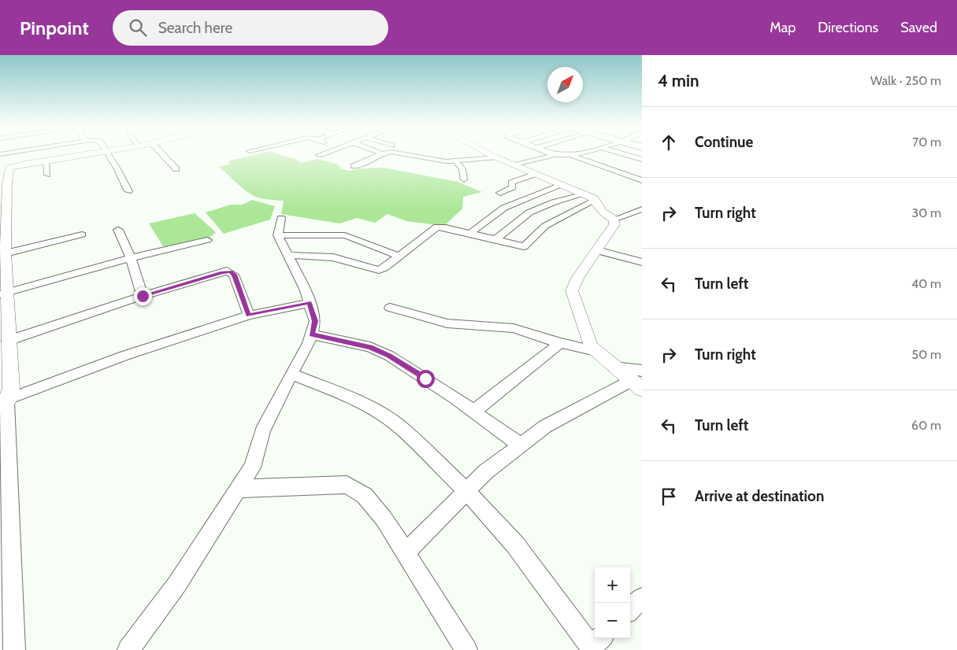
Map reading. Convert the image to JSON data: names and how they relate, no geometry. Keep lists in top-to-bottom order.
{
  "north": "top right",
  "page": {
    "header": "Pinpoint",
    "search": "Search here",
    "nav": ["Map", "Directions", "Saved"],
    "heading": ["4 min", "Walk · 250 m"],
    "list": [
      ["Continue", "70 m"],
      ["Turn right", "30 m"],
      ["Turn left", "40 m"],
      ["Turn right", "50 m"],
      ["Turn left", "60 m"],
      "Arrive at destination"
    ],
    "map_buttons": ["+", "−"]
  }
}
